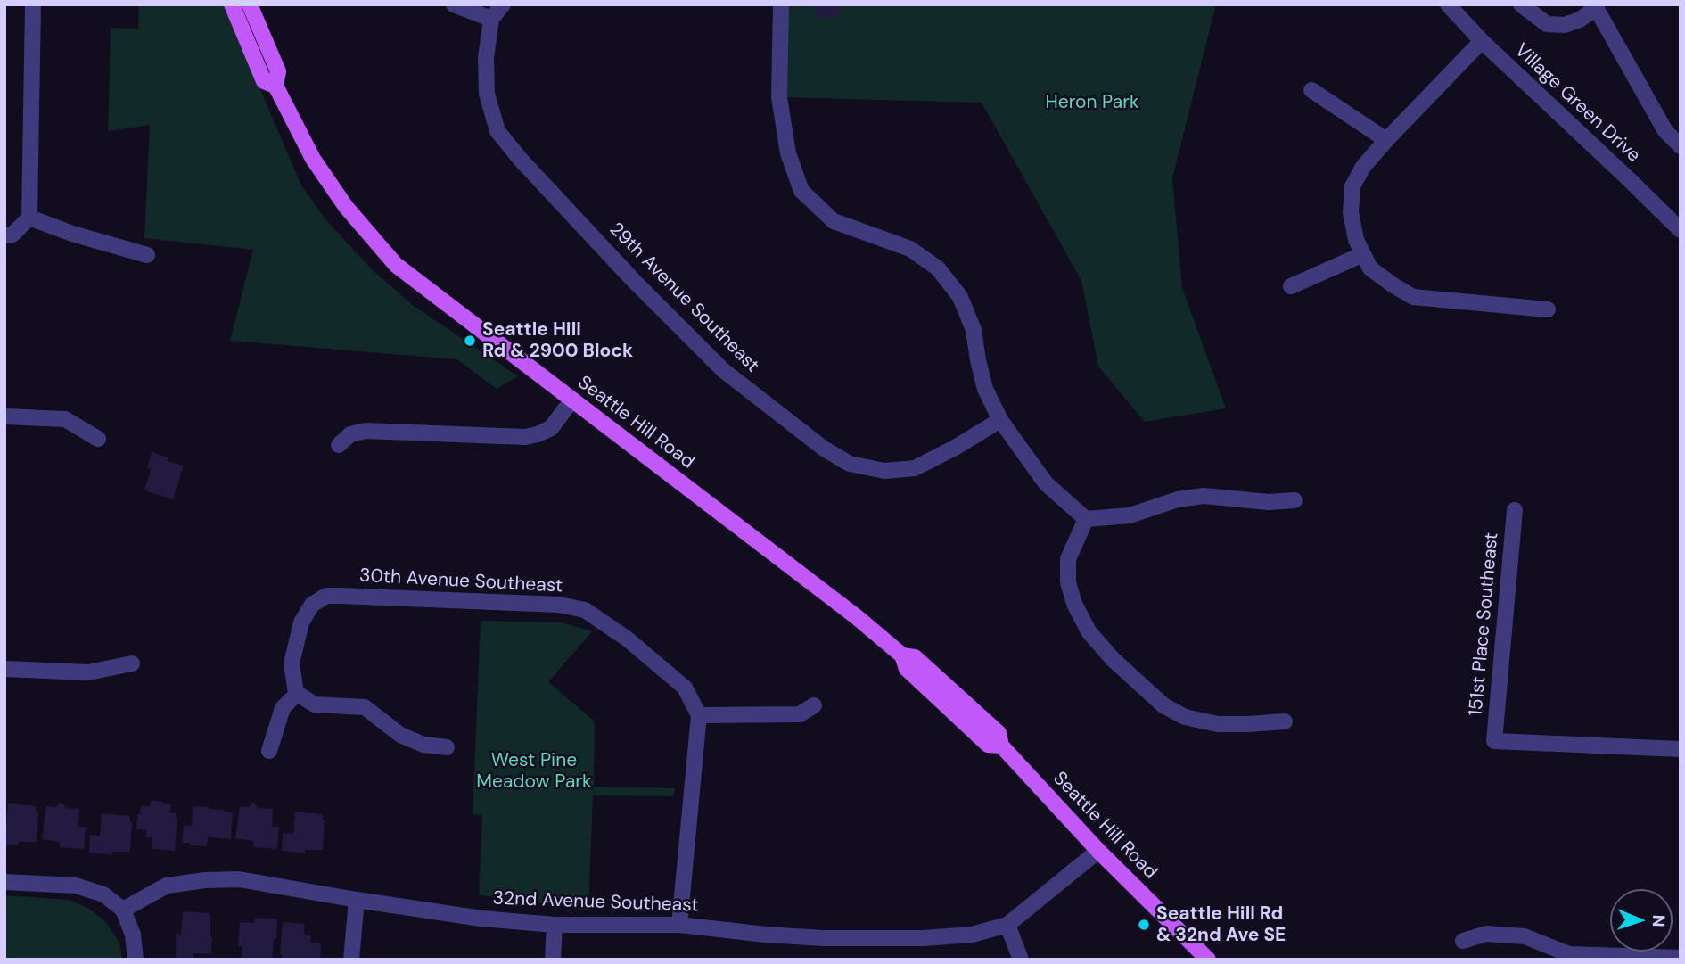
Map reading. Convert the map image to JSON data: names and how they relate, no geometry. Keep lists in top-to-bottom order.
{
  "streets": {
    "main road": ["Seattle Hill Road"],
    "street": [
      "Village Green Drive",
      "29th Avenue Southeast",
      "30th Avenue Southeast",
      "151st Place Southeast",
      "32nd Avenue Southeast"
    ]
  },
  "crossings": [
    ["Seattle Hill Road", "32nd Avenue Southeast"]
  ],
  "parks": ["Heron Park", "West Pine Meadow Park"],
  "places": ["Seattle Hill Rd & 2900 Block", "Seattle Hill Rd & 32nd Ave SE"],
  "north": "right"
}
